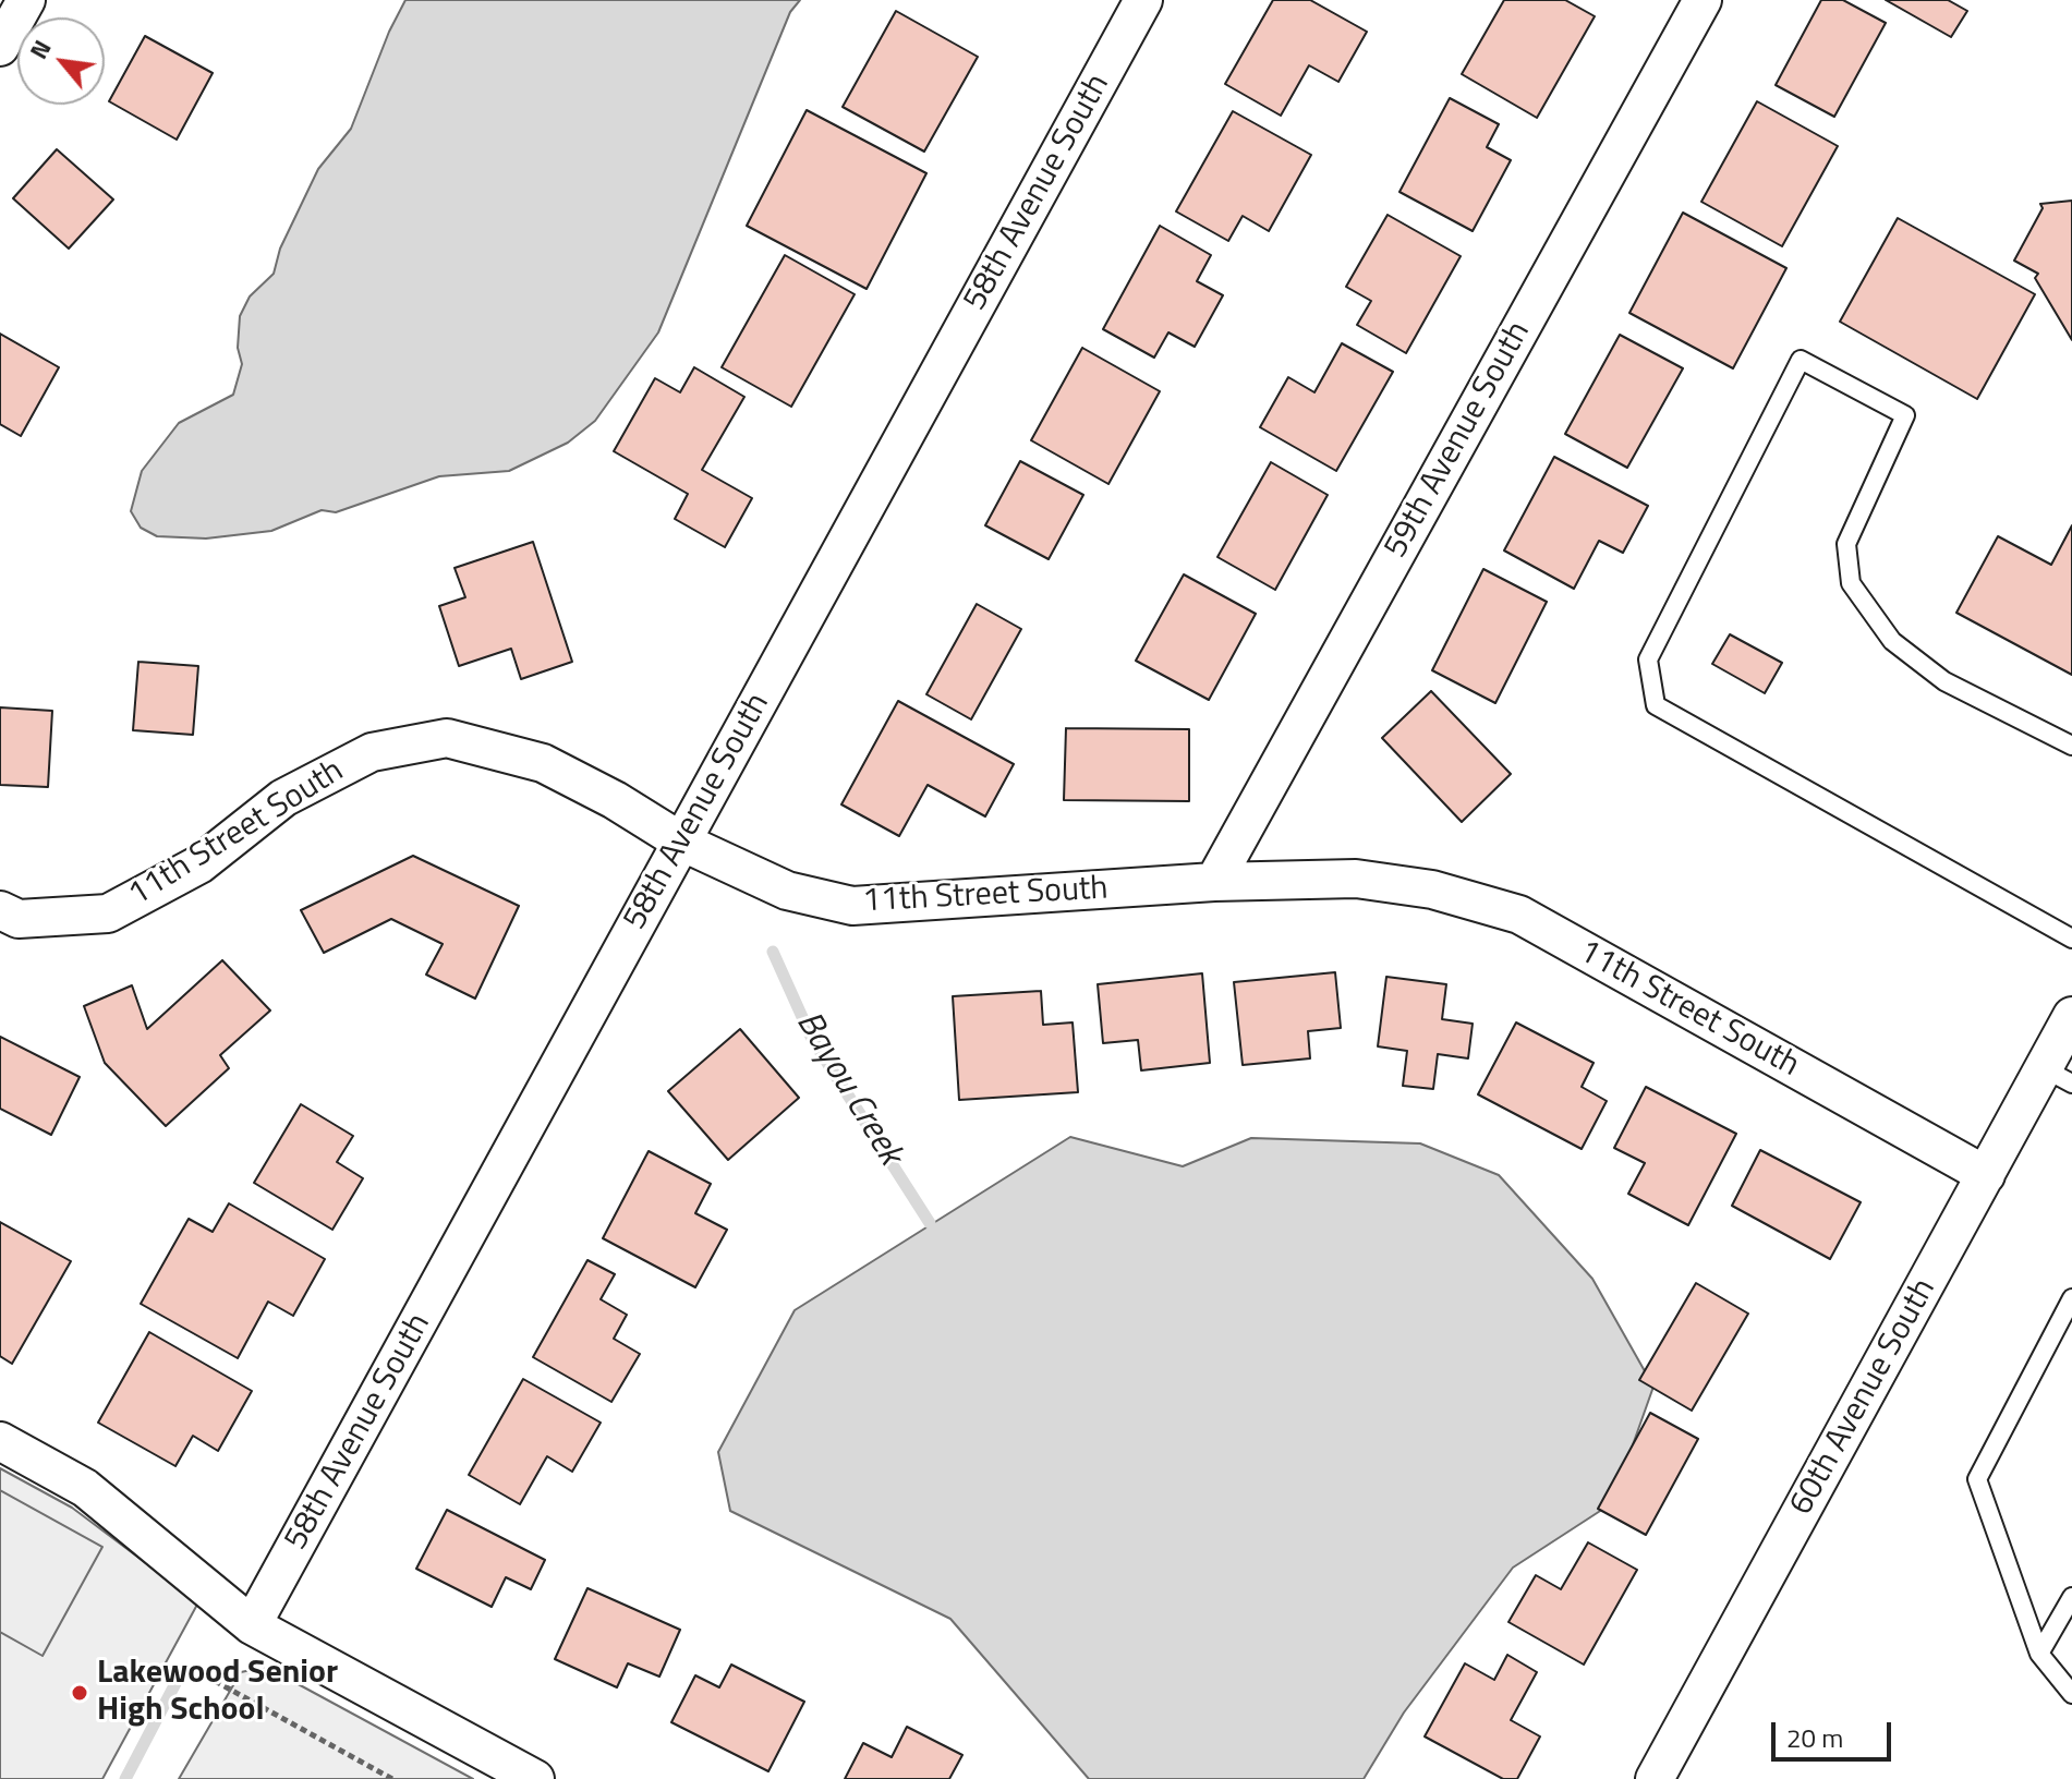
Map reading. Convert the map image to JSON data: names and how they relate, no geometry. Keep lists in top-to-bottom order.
{
  "streets": {
    "street": [
      "58th Avenue South",
      "59th Avenue South",
      "11th Street South",
      "60th Avenue South"
    ]
  },
  "crossings": [
    ["58th Avenue South", "11th Street South"],
    ["59th Avenue South", "11th Street South"],
    ["11th Street South", "60th Avenue South"]
  ],
  "water": ["Bayou Creek"],
  "places": ["Lakewood Senior High School"],
  "scale_bar": "20 m",
  "north": "top left"
}
